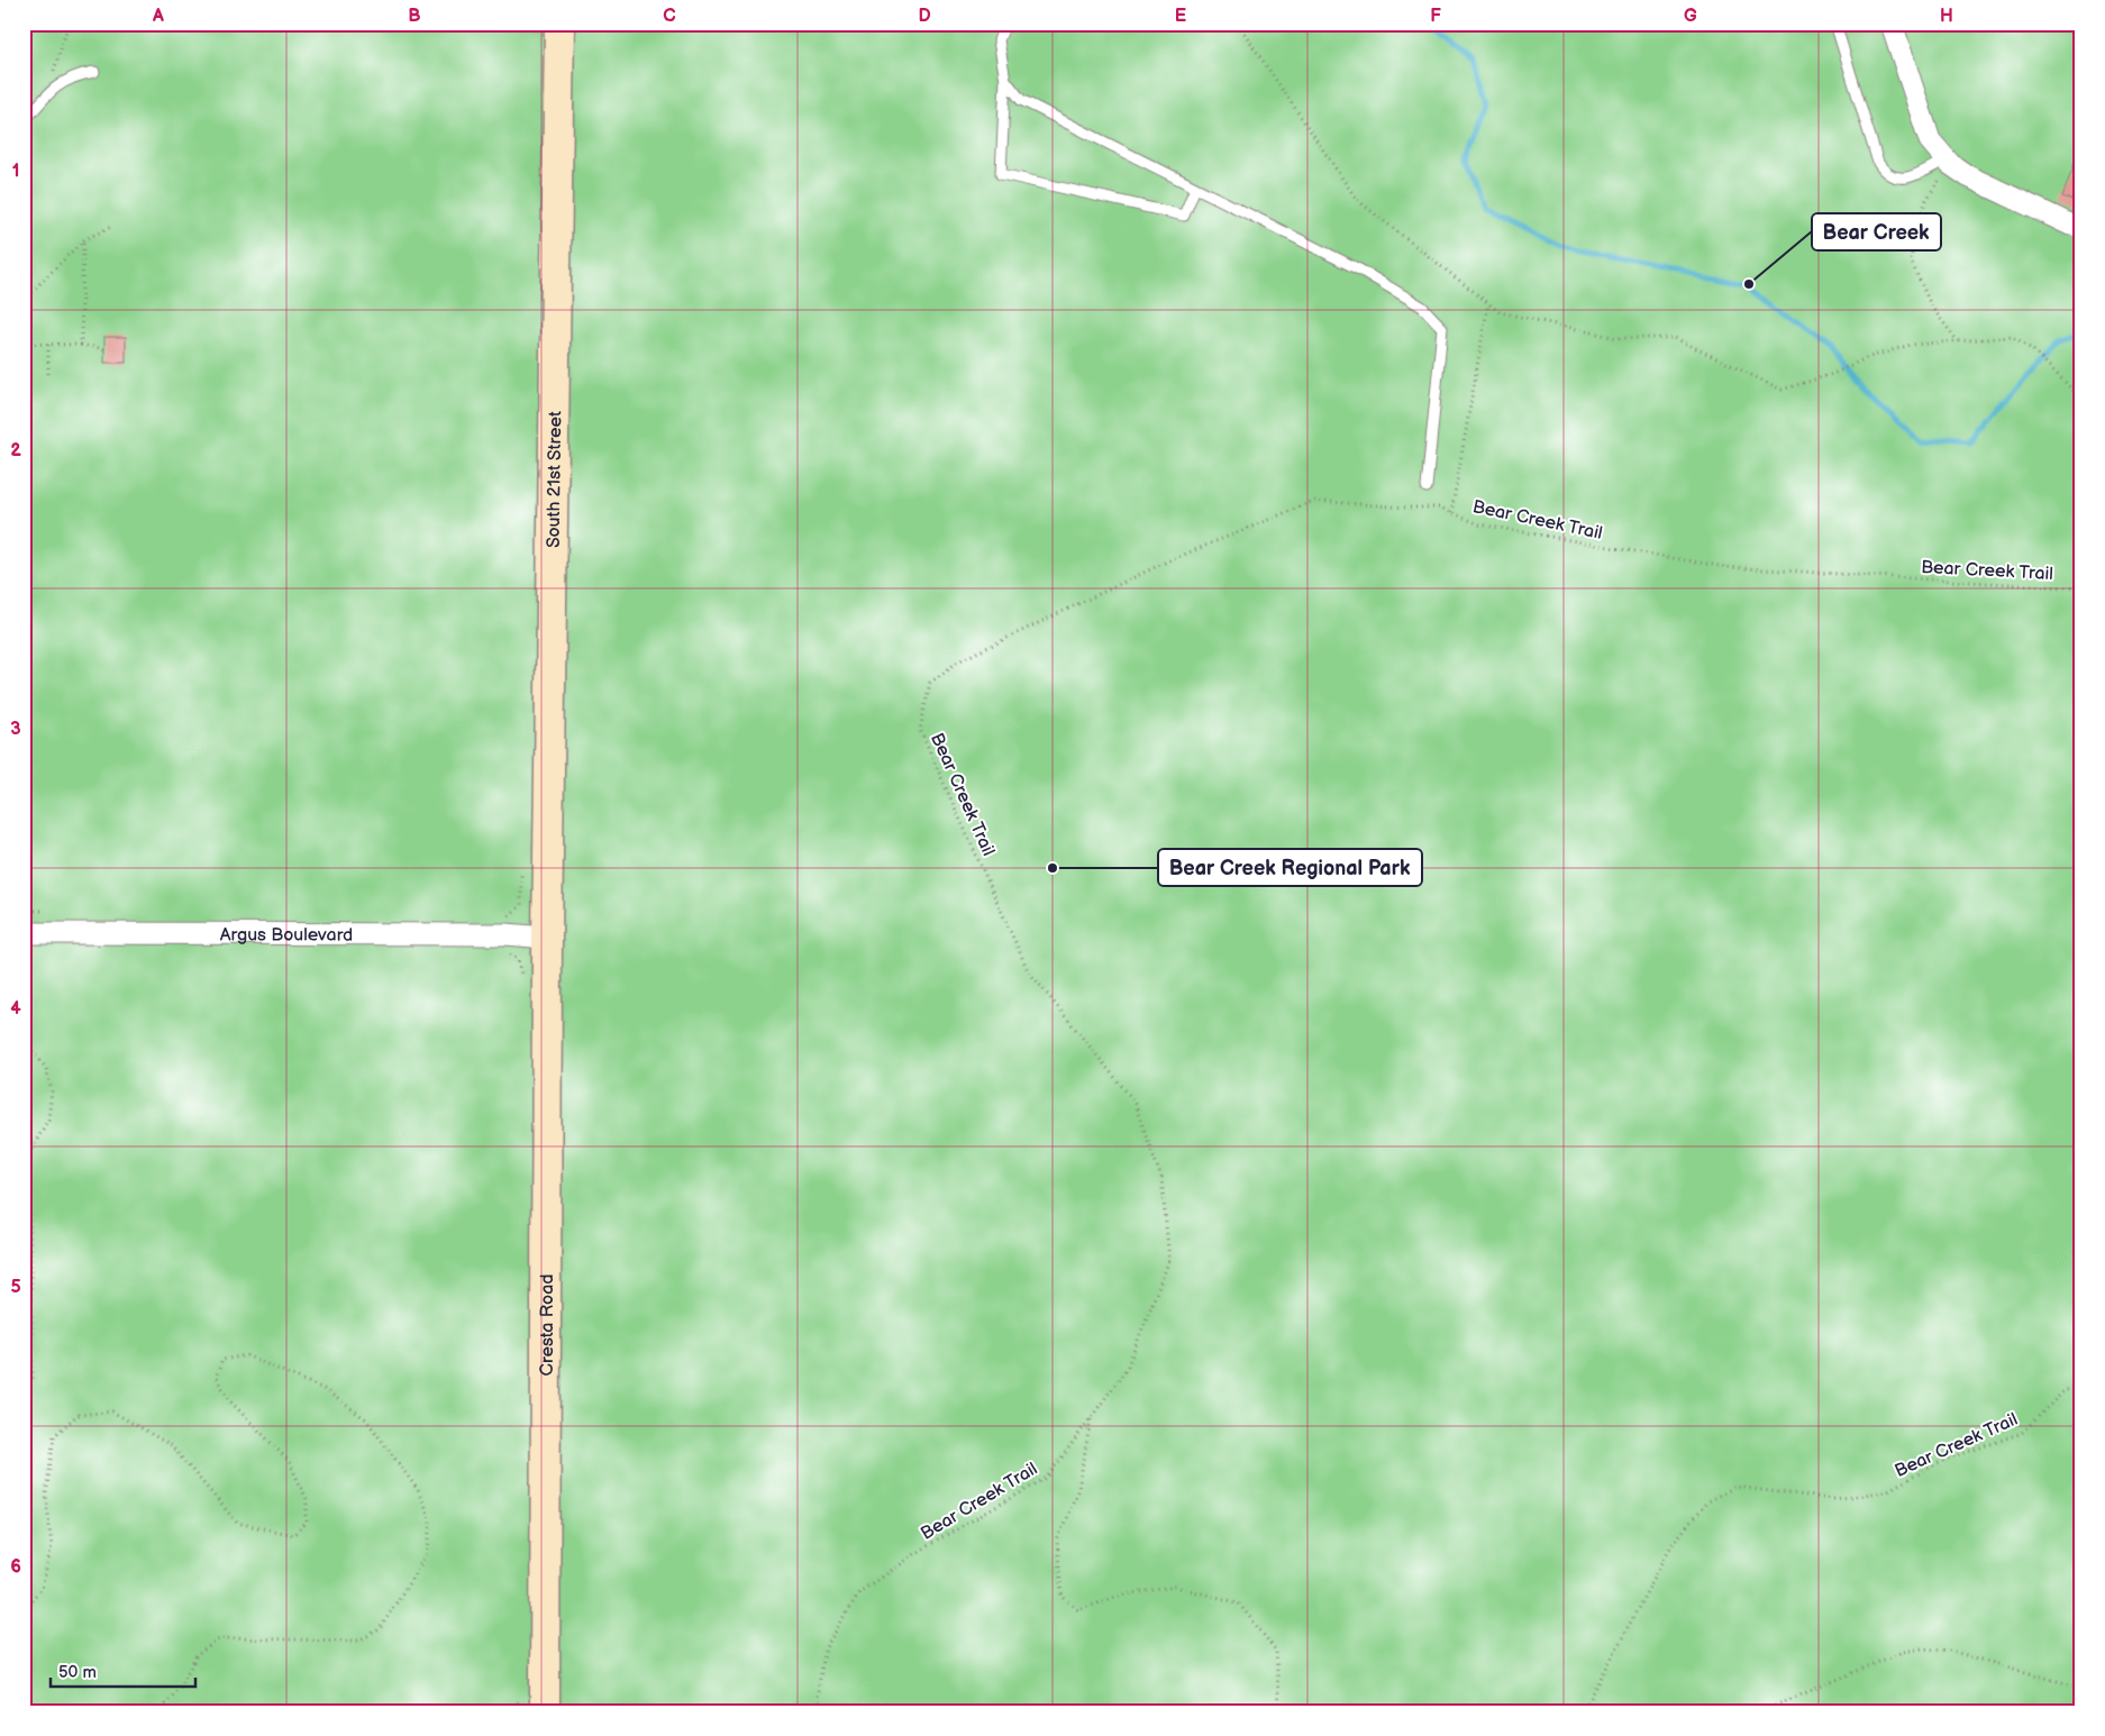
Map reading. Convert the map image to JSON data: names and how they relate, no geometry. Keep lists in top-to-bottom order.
{
  "streets": {
    "main road": ["South 21st Street", "Cresta Road"],
    "street": ["Argus Boulevard"],
    "path": ["Bear Creek Trail"]
  },
  "crossings": [
    ["South 21st Street", "Argus Boulevard"],
    ["South 21st Street", "Cresta Road"],
    ["Argus Boulevard", "Cresta Road"]
  ],
  "places": ["Bear Creek", "Bear Creek Regional Park"],
  "scale_bar": "50 m",
  "grid": {
    "columns": [
      "A",
      "B",
      "C",
      "D",
      "E",
      "F",
      "G",
      "H"
    ],
    "rows": [
      "1",
      "2",
      "3",
      "4",
      "5",
      "6"
    ]
  }
}
